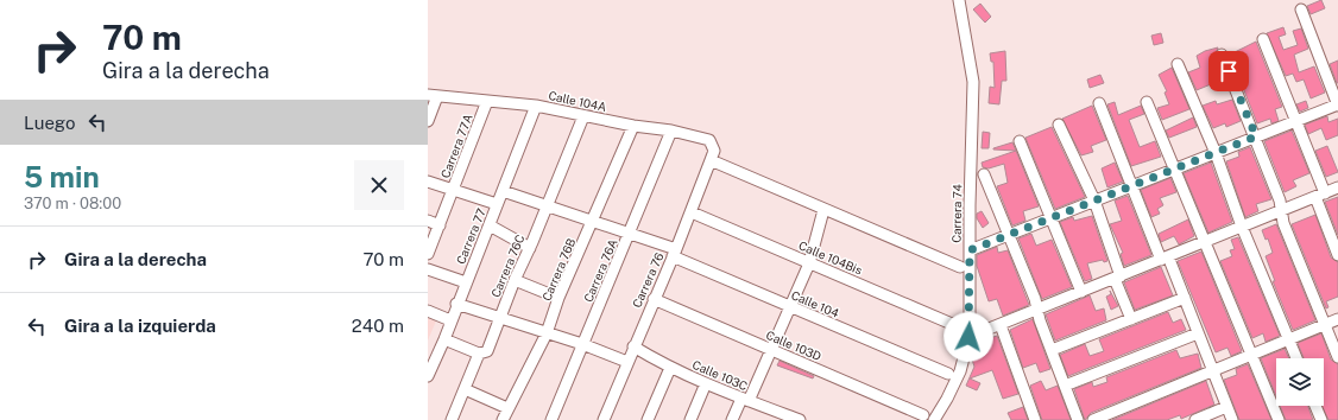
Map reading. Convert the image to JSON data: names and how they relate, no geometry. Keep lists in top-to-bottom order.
{
  "streets": {
    "street": [
      "Calle 104A",
      "Carrera 77A",
      "Carrera 74",
      "Carrera 77",
      "Calle 104Bis",
      "Carrera 76C",
      "Carrera 76B",
      "Carrera 76A",
      "Carrera 76",
      "Calle 104",
      "Calle 103D",
      "Calle 103C"
    ]
  },
  "crossings": [
    ["Calle 104A", "Carrera 77A"],
    ["Calle 104A", "Carrera 77"],
    ["Calle 104A", "Carrera 76C"],
    ["Calle 104A", "Carrera 76B"],
    ["Calle 104A", "Carrera 76A"],
    ["Calle 104A", "Carrera 76"],
    ["Carrera 74", "Calle 103D"],
    ["Carrera 77", "Calle 104"],
    ["Calle 104Bis", "Carrera 76"],
    ["Carrera 76C", "Calle 104"],
    ["Carrera 76B", "Calle 104"],
    ["Carrera 76A", "Calle 104"],
    ["Carrera 76", "Calle 104"],
    ["Carrera 76", "Calle 103D"],
    ["Carrera 76", "Calle 103C"]
  ],
  "page": {
    "turn": ["70 m", "Gira a la derecha"],
    "then": "Luego",
    "heading": ["5 min", "370 m · 08:00"],
    "list": [
      {
        "name": "Gira a la derecha",
        "value": "70 m"
      },
      {
        "name": "Gira a la izquierda",
        "value": "240 m"
      }
    ]
  }
}
